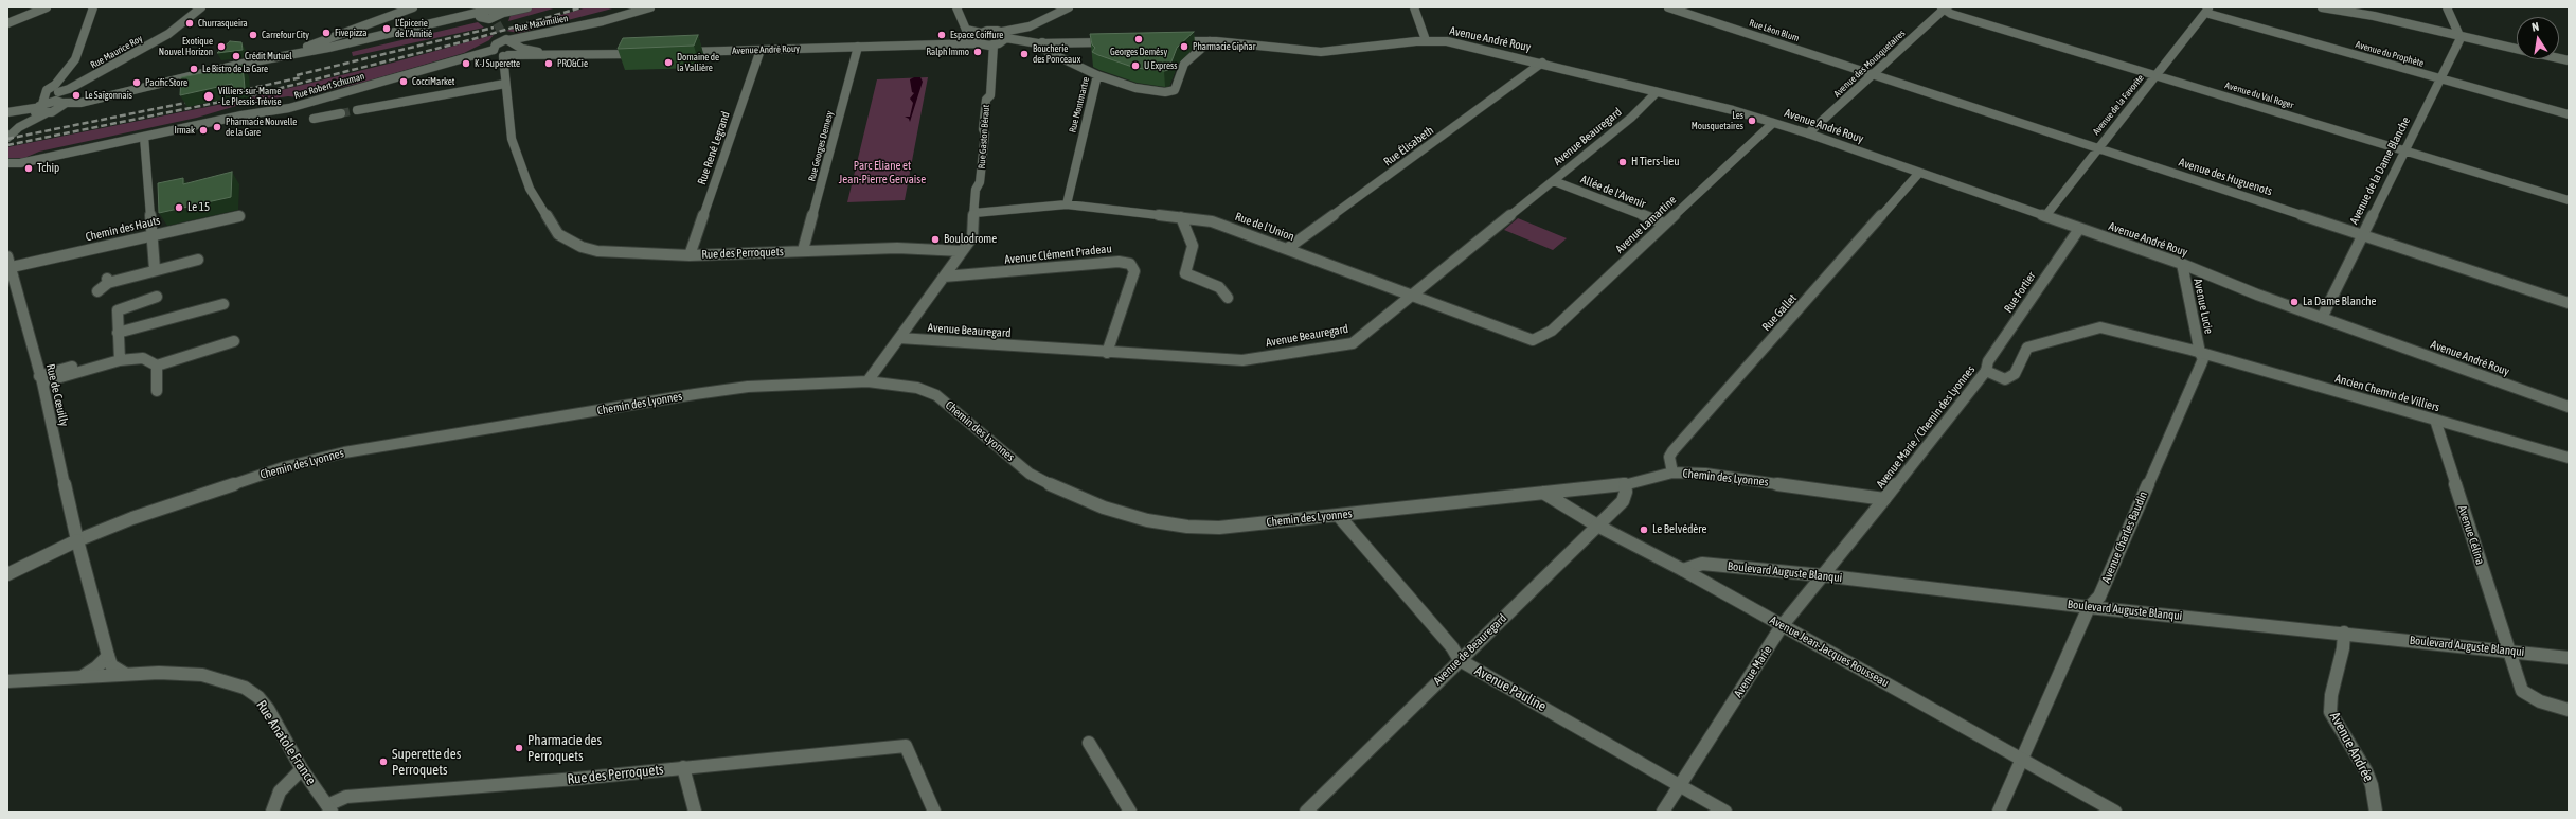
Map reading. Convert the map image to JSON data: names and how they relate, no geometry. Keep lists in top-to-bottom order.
{
  "streets": {
    "street": [
      "Rue Maximilien",
      "Rue Léon Blum",
      "Avenue André Rouy",
      "Rue Maurice Roy",
      "Avenue du Prophète",
      "Avenue des Mousquetaires",
      "Rue Robert Schuman",
      "Avenue du Val Roger",
      "Rue Montmartre",
      "Avenue de la Favorite",
      "Rue Gaston Béraut",
      "Avenue Beauregard",
      "Rue Georges Demesy",
      "Rue Élisabeth",
      "Rue René Legrand",
      "Avenue de la Dame Blanche",
      "Avenue des Huguenots",
      "Allée de l'Avenir",
      "Avenue Lamartine",
      "Rue de l'Union",
      "Chemin des Hauts",
      "Rue des Perroquets",
      "Avenue Clément Pradeau",
      "Rue Fortier",
      "Avenue Lucie",
      "Rue Gallet",
      "Ancien Chemin de Villiers",
      "Rue de Cœuilly",
      "Chemin des Lyonnes",
      "Avenue Marie / Chemin des Lyonnes",
      "Avenue Célina",
      "Avenue Charles Baudin",
      "Boulevard Auguste Blanqui",
      "Avenue de Beauregard",
      "Avenue Jean-Jacques Rousseau",
      "Avenue Marie",
      "Avenue Pauline",
      "Rue Anatole France",
      "Avenue Andrée"
    ]
  },
  "crossings": [
    ["Rue Léon Blum", "Avenue des Mousquetaires"],
    ["Rue Léon Blum", "Avenue des Huguenots"],
    ["Avenue André Rouy", "Avenue des Mousquetaires"],
    ["Avenue André Rouy", "Avenue de la Favorite"],
    ["Avenue André Rouy", "Avenue Beauregard"],
    ["Avenue André Rouy", "Rue Georges Demesy"],
    ["Avenue André Rouy", "Rue Élisabeth"],
    ["Avenue André Rouy", "Rue René Legrand"],
    ["Avenue André Rouy", "Avenue de la Dame Blanche"],
    ["Avenue André Rouy", "Avenue Lamartine"],
    ["Avenue André Rouy", "Rue Fortier"],
    ["Avenue André Rouy", "Avenue Lucie"],
    ["Avenue André Rouy", "Rue Gallet"],
    ["Avenue du Prophète", "Avenue de la Favorite"],
    ["Avenue du Prophète", "Avenue de la Dame Blanche"],
    ["Avenue des Mousquetaires", "Avenue du Val Roger"],
    ["Avenue des Mousquetaires", "Avenue des Huguenots"],
    ["Avenue du Val Roger", "Avenue de la Favorite"],
    ["Avenue du Val Roger", "Avenue de la Dame Blanche"],
    ["Rue Montmartre", "Rue de l'Union"],
    ["Avenue de la Favorite", "Avenue des Huguenots"],
    ["Rue Gaston Béraut", "Rue de l'Union"],
    ["Rue Gaston Béraut", "Rue des Perroquets"],
    ["Avenue Beauregard", "Allée de l'Avenir"],
    ["Avenue Beauregard", "Rue de l'Union"],
    ["Avenue Beauregard", "Avenue Clément Pradeau"],
    ["Rue Georges Demesy", "Rue des Perroquets"],
    ["Rue Élisabeth", "Rue de l'Union"],
    ["Rue René Legrand", "Rue des Perroquets"],
    ["Avenue de la Dame Blanche", "Avenue des Huguenots"],
    ["Allée de l'Avenir", "Avenue Lamartine"],
    ["Avenue Lamartine", "Rue de l'Union"],
    ["Chemin des Hauts", "Rue de Cœuilly"],
    ["Rue des Perroquets", "Rue Anatole France"],
    ["Rue Fortier", "Ancien Chemin de Villiers"],
    ["Rue Fortier", "Avenue Marie / Chemin des Lyonnes"],
    ["Avenue Lucie", "Ancien Chemin de Villiers"],
    ["Avenue Lucie", "Avenue Charles Baudin"],
    ["Rue Gallet", "Chemin des Lyonnes"],
    ["Ancien Chemin de Villiers", "Avenue Marie / Chemin des Lyonnes"],
    ["Ancien Chemin de Villiers", "Avenue Célina"],
    ["Ancien Chemin de Villiers", "Avenue Charles Baudin"],
    ["Rue de Cœuilly", "Chemin des Lyonnes"],
    ["Chemin des Lyonnes", "Avenue Marie / Chemin des Lyonnes"],
    ["Chemin des Lyonnes", "Avenue de Beauregard"],
    ["Chemin des Lyonnes", "Avenue Jean-Jacques Rousseau"],
    ["Chemin des Lyonnes", "Avenue Marie"],
    ["Chemin des Lyonnes", "Avenue Pauline"],
    ["Avenue Marie / Chemin des Lyonnes", "Avenue Marie"],
    ["Avenue Célina", "Boulevard Auguste Blanqui"],
    ["Avenue Charles Baudin", "Boulevard Auguste Blanqui"],
    ["Avenue Charles Baudin", "Avenue Jean-Jacques Rousseau"],
    ["Boulevard Auguste Blanqui", "Avenue Jean-Jacques Rousseau"],
    ["Boulevard Auguste Blanqui", "Avenue Marie"],
    ["Boulevard Auguste Blanqui", "Avenue Andrée"],
    ["Avenue de Beauregard", "Avenue Jean-Jacques Rousseau"],
    ["Avenue de Beauregard", "Avenue Pauline"],
    ["Avenue Jean-Jacques Rousseau", "Avenue Marie"],
    ["Avenue Marie", "Avenue Pauline"]
  ],
  "parks": ["Parc Eliane et Jean-Pierre Gervaise"],
  "places": [
    "Churrasqueira",
    "L'Épicerie de l'Amitié",
    "Fivepizza",
    "Carrefour City",
    "Espace Coiffure",
    "Georges Demésy",
    "Exotique Nouvel Horizon",
    "Pharmacie Giphar",
    "Ralph Immo",
    "Boucherie des Ponceaux",
    "Crédit Mutuel",
    "Domaine de la Vallière",
    "K-J Superette",
    "PRO&Cie",
    "U Express",
    "Le Bistro de la Gare",
    "CocciMarket",
    "Pacific Store",
    "Le Saïgonnais",
    "Villiers-sur-Marne - Le Plessis-Trévise",
    "Les Mousquetaires",
    "Pharmacie Nouvelle de la Gare",
    "Irmak",
    "H Tiers-lieu",
    "Tchip",
    "Le 15",
    "Boulodrome",
    "La Dame Blanche",
    "Le Belvédère",
    "Pharmacie des Perroquets",
    "Superette des Perroquets"
  ],
  "north": "top"
}
